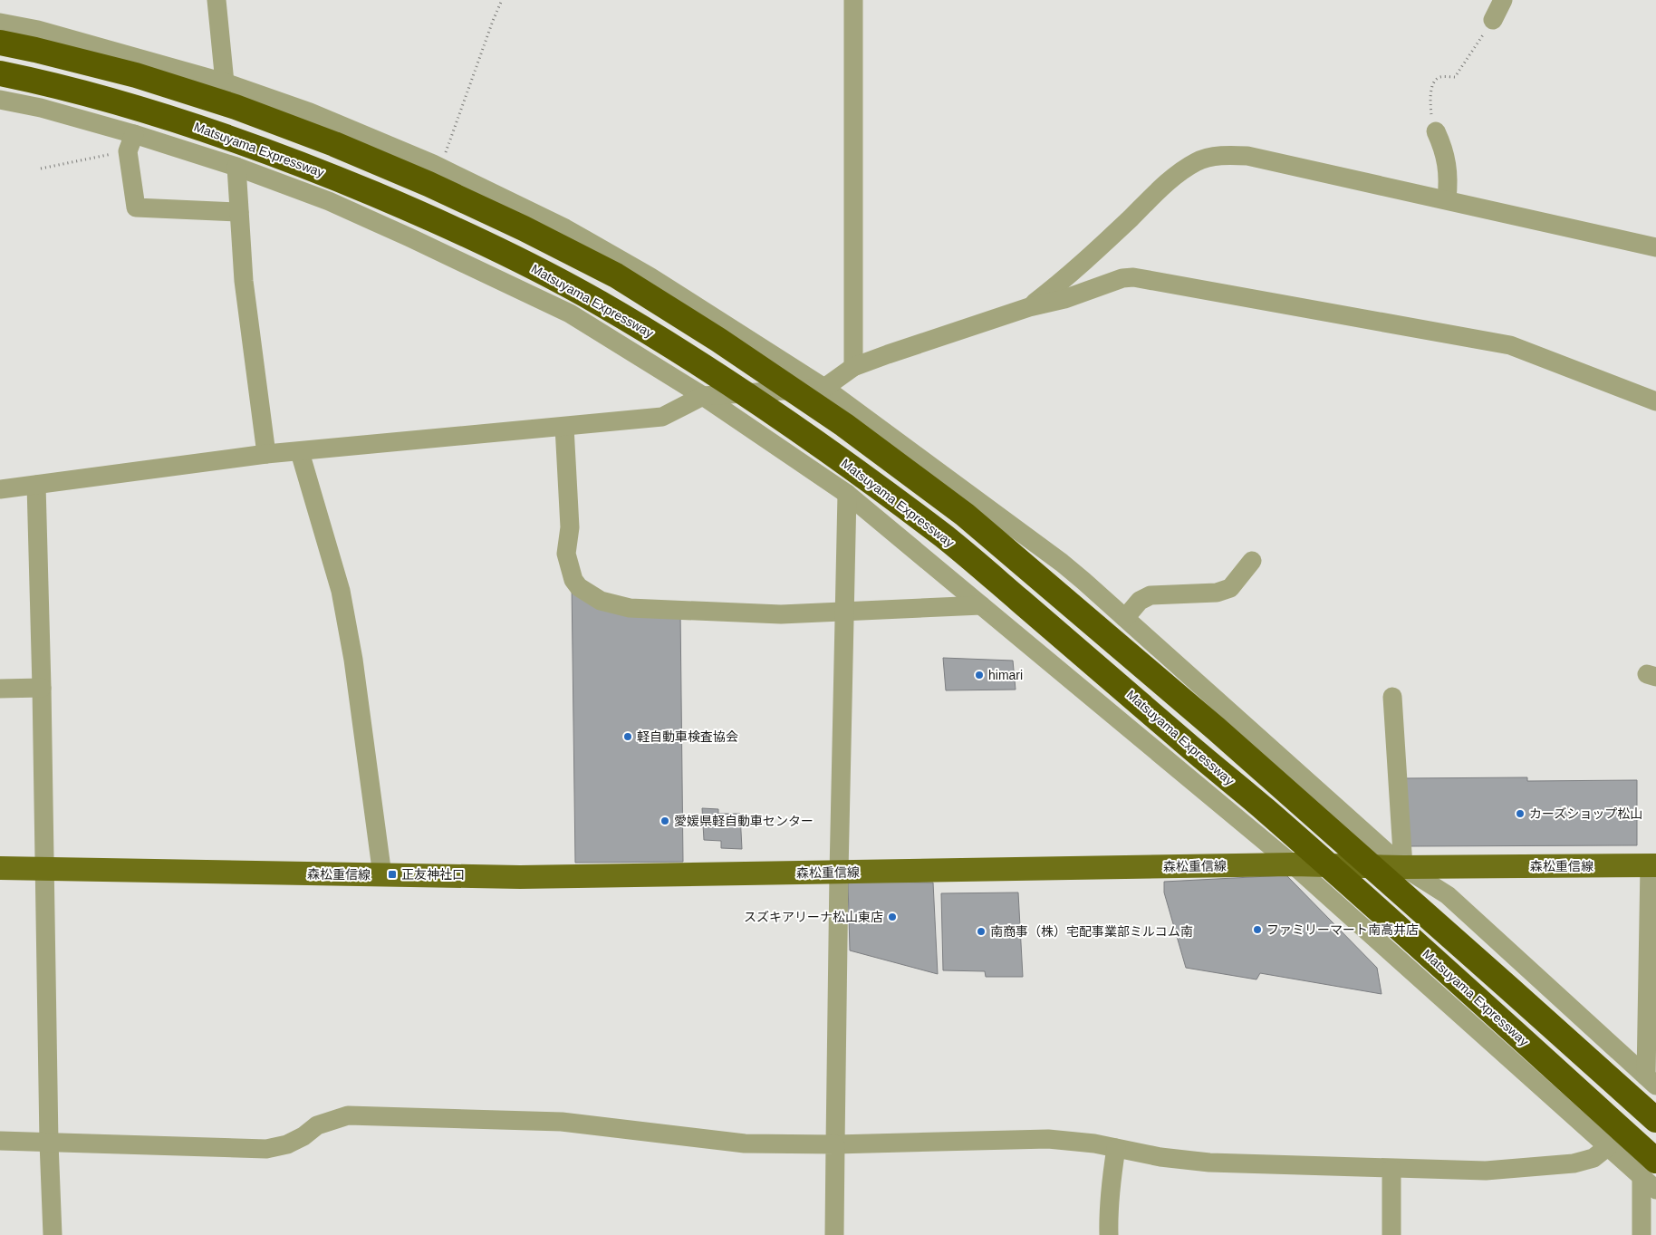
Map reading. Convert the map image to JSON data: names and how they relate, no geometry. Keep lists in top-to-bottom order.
{
  "streets": {
    "highway": ["Matsuyama Expressway"],
    "main road": ["森松重信線"]
  },
  "places": {
    "other": [
      "himari",
      "軽自動車検査協会",
      "カーズショップ松山",
      "愛媛県軽自動車センター",
      "スズキアリーナ松山東店",
      "ファミリーマート南高井店",
      "南商事（株）宅配事業部ミルコム南"
    ],
    "transit": ["正友神社口"]
  }
}
